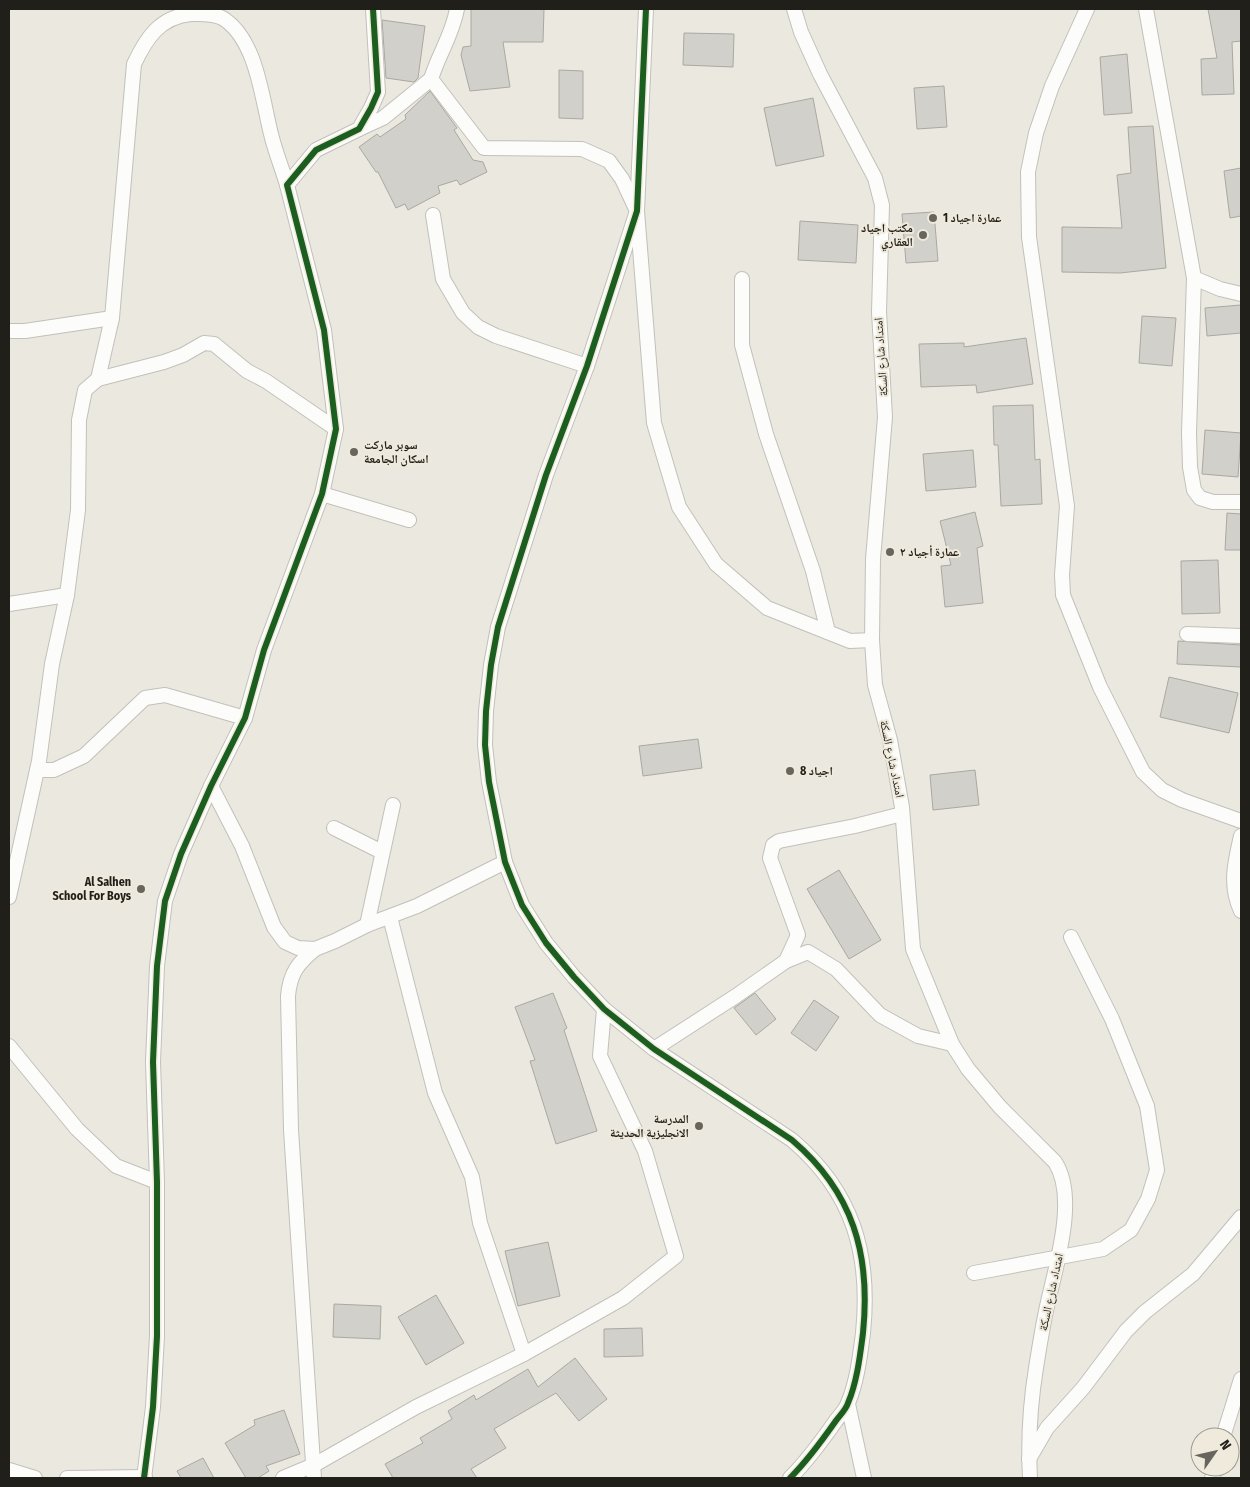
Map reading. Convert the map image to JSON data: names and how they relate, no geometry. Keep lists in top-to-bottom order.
{
  "streets": {
    "street": ["امتداد شارع السكة"]
  },
  "places": [
    "عمارة اجياد 1",
    "مكتب اجياد العقاري",
    "سوبر ماركت اسكان الجامعة",
    "عمارة أجياد ٢",
    "اجياد 8",
    "Al Salhen School For Boys",
    "المدرسة الانجليزية الحديثة"
  ],
  "north": "top right"
}
